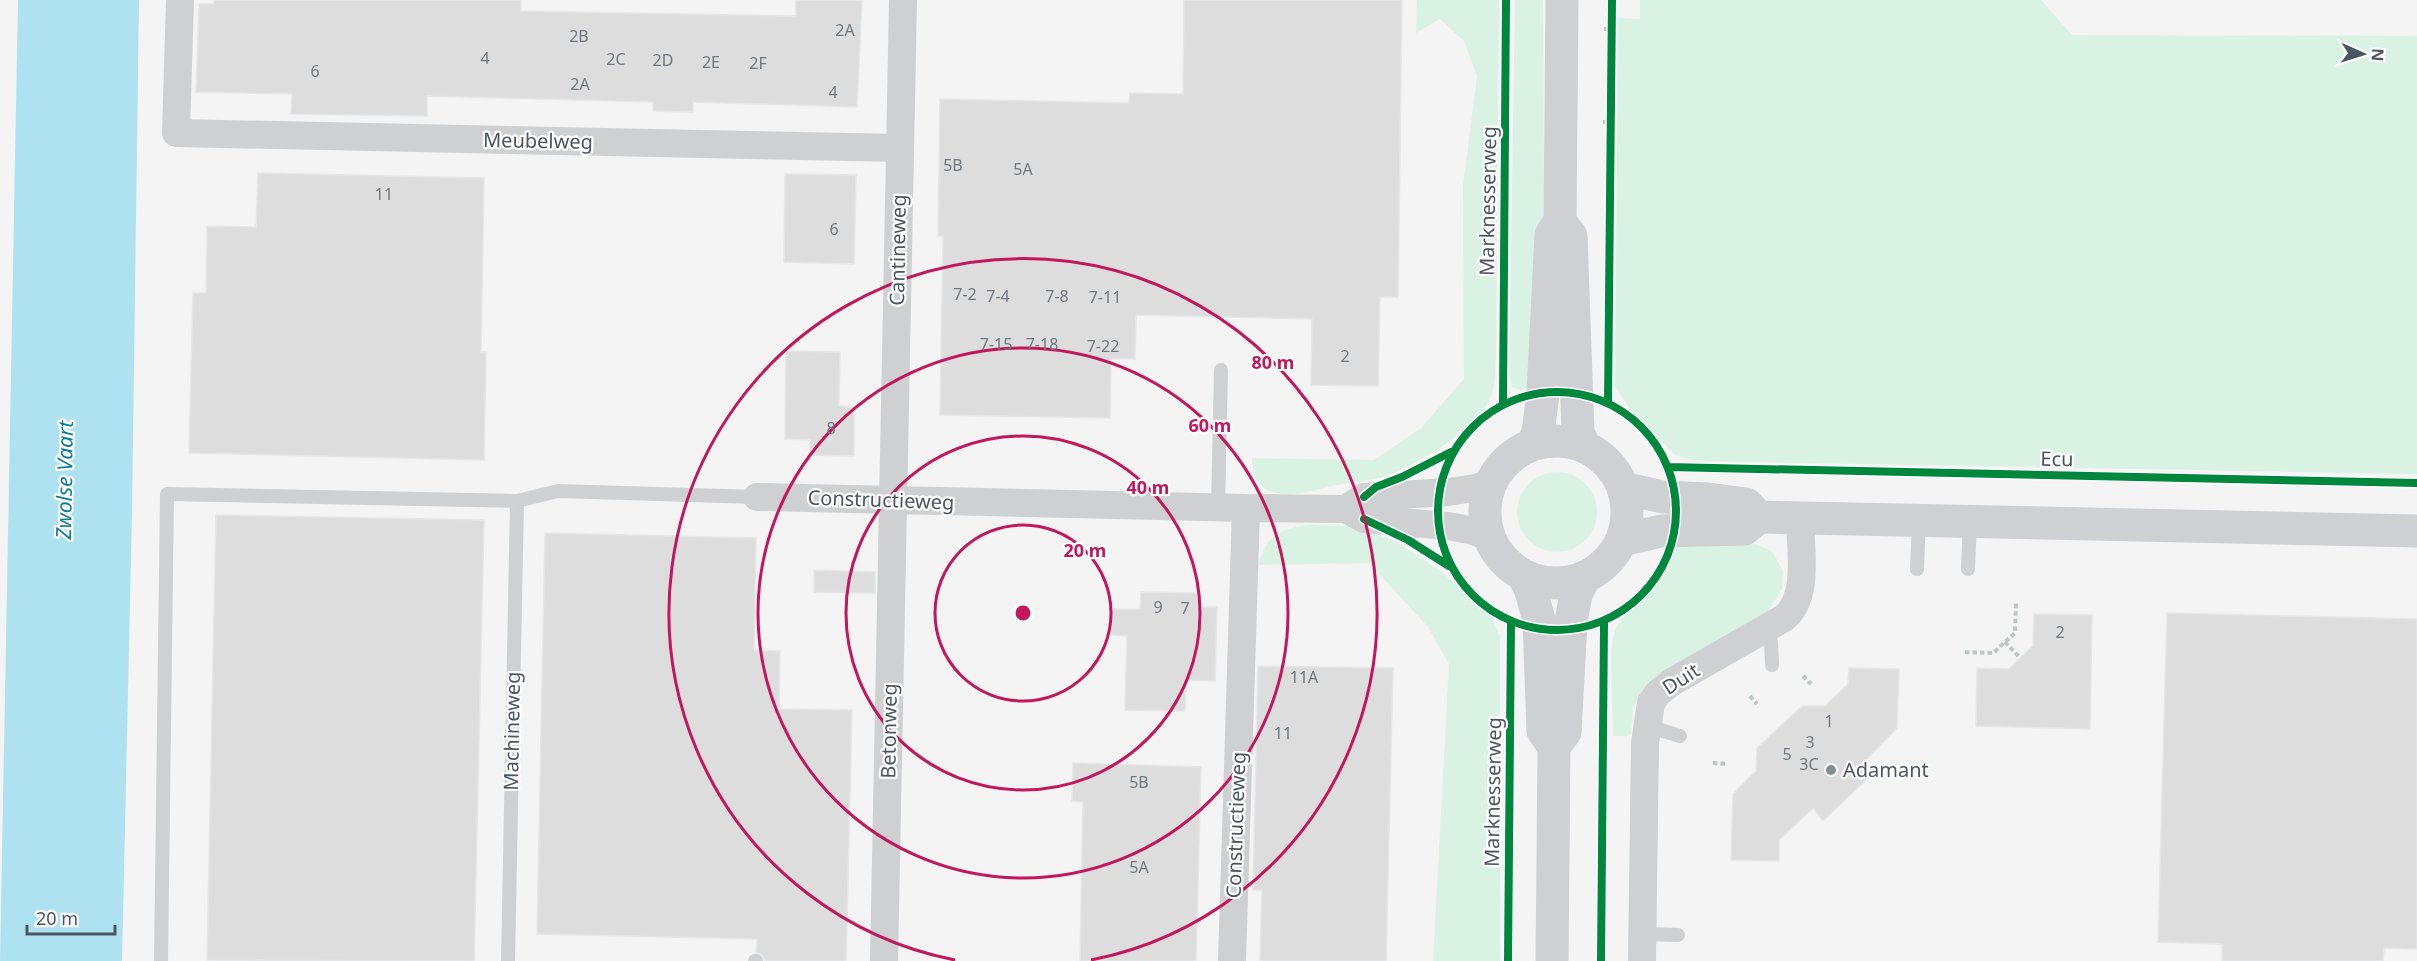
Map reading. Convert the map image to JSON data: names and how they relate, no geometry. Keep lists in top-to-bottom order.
{
  "streets": {
    "street": [
      "Meubelweg",
      "Cantineweg",
      "Constructieweg",
      "Duit",
      "Betonweg"
    ],
    "lane": ["Machineweg"],
    "cycle path": ["Marknesserweg", "Ecu"]
  },
  "crossings": [
    ["Meubelweg", "Cantineweg"],
    ["Cantineweg", "Constructieweg"],
    ["Cantineweg", "Betonweg"],
    ["Constructieweg", "Machineweg"],
    ["Constructieweg", "Betonweg"]
  ],
  "water": ["Zwolse Vaart"],
  "places": ["Adamant"],
  "house_numbers": [
    "2A",
    "2B",
    "4",
    "2C",
    "2D",
    "2E",
    "2F",
    "6",
    "2A",
    "4",
    "5B",
    "5A",
    "11",
    "6",
    "7-2",
    "7-4",
    "7-8",
    "7-11",
    "7-15",
    "7-18",
    "7-22",
    "2",
    "8",
    "9",
    "7",
    "2",
    "11A",
    "1",
    "11",
    "3",
    "5",
    "3C",
    "5B",
    "5A"
  ],
  "scale_bar": "20 m",
  "north": "right",
  "rings": [
    "80 m",
    "60 m",
    "40 m",
    "20 m"
  ]
}
